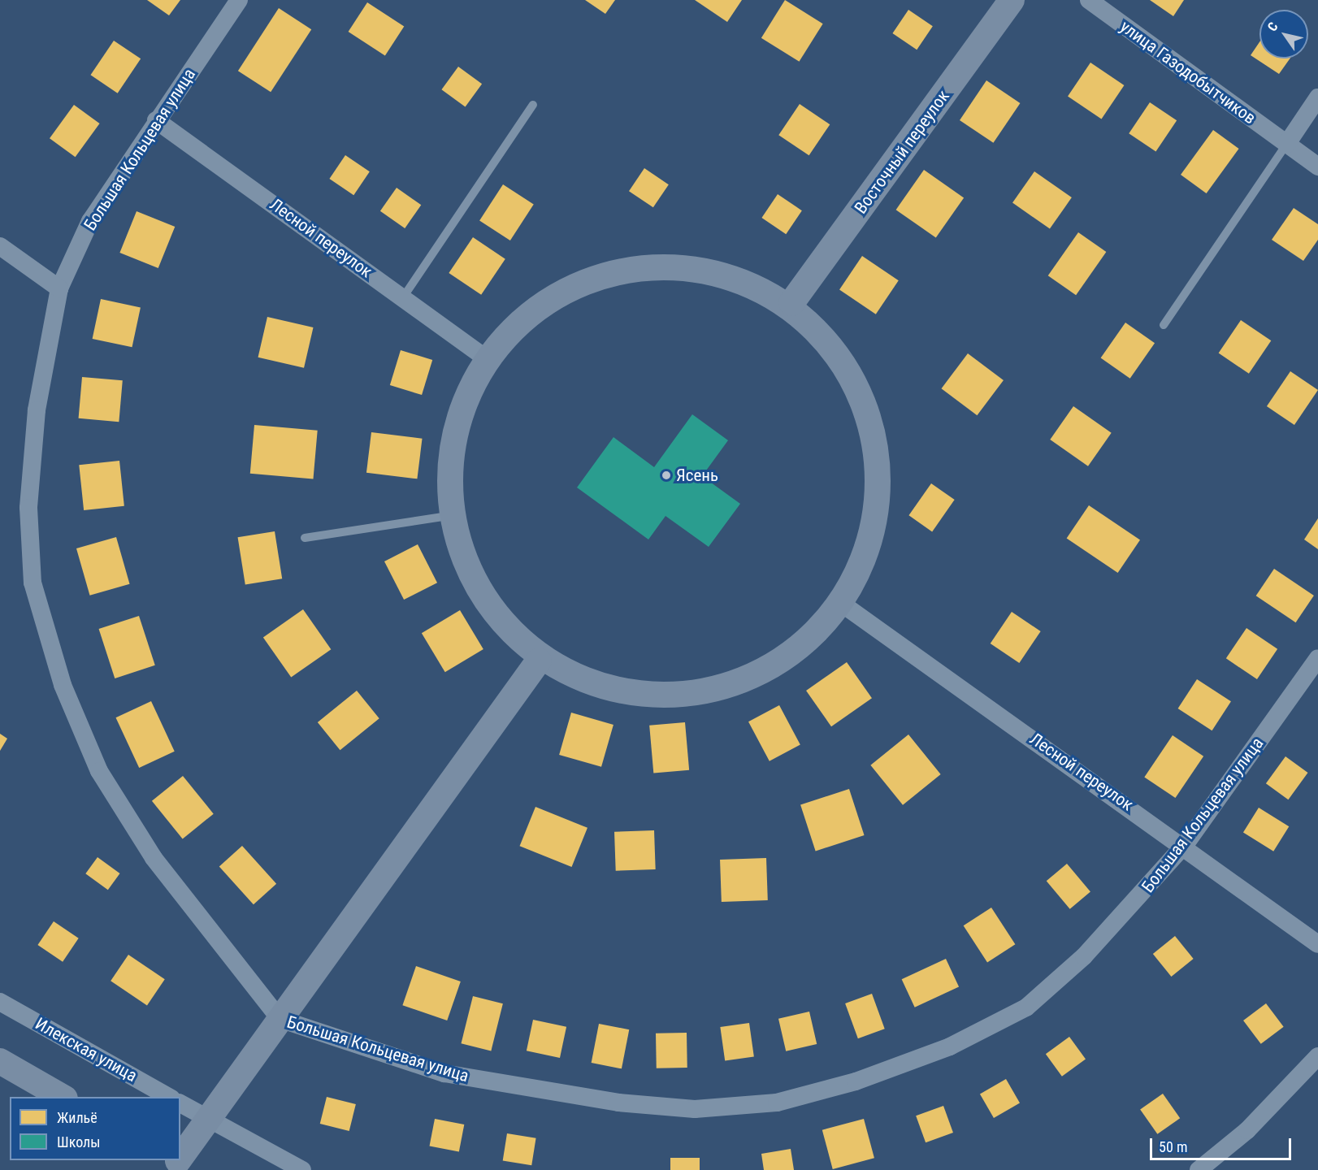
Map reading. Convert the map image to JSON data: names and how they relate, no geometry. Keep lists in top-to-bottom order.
{
  "streets": {
    "street": [
      "улица Газодобытчиков",
      "Большая Кольцевая улица",
      "Восточный переулок",
      "Лесной переулок",
      "Илекская улица"
    ]
  },
  "crossings": [
    ["Большая Кольцевая улица", "Лесной переулок"]
  ],
  "places": ["Ясень"],
  "legend": ["Жильё", "Школы"],
  "scale_bar": "50 m",
  "north": "top left"
}
